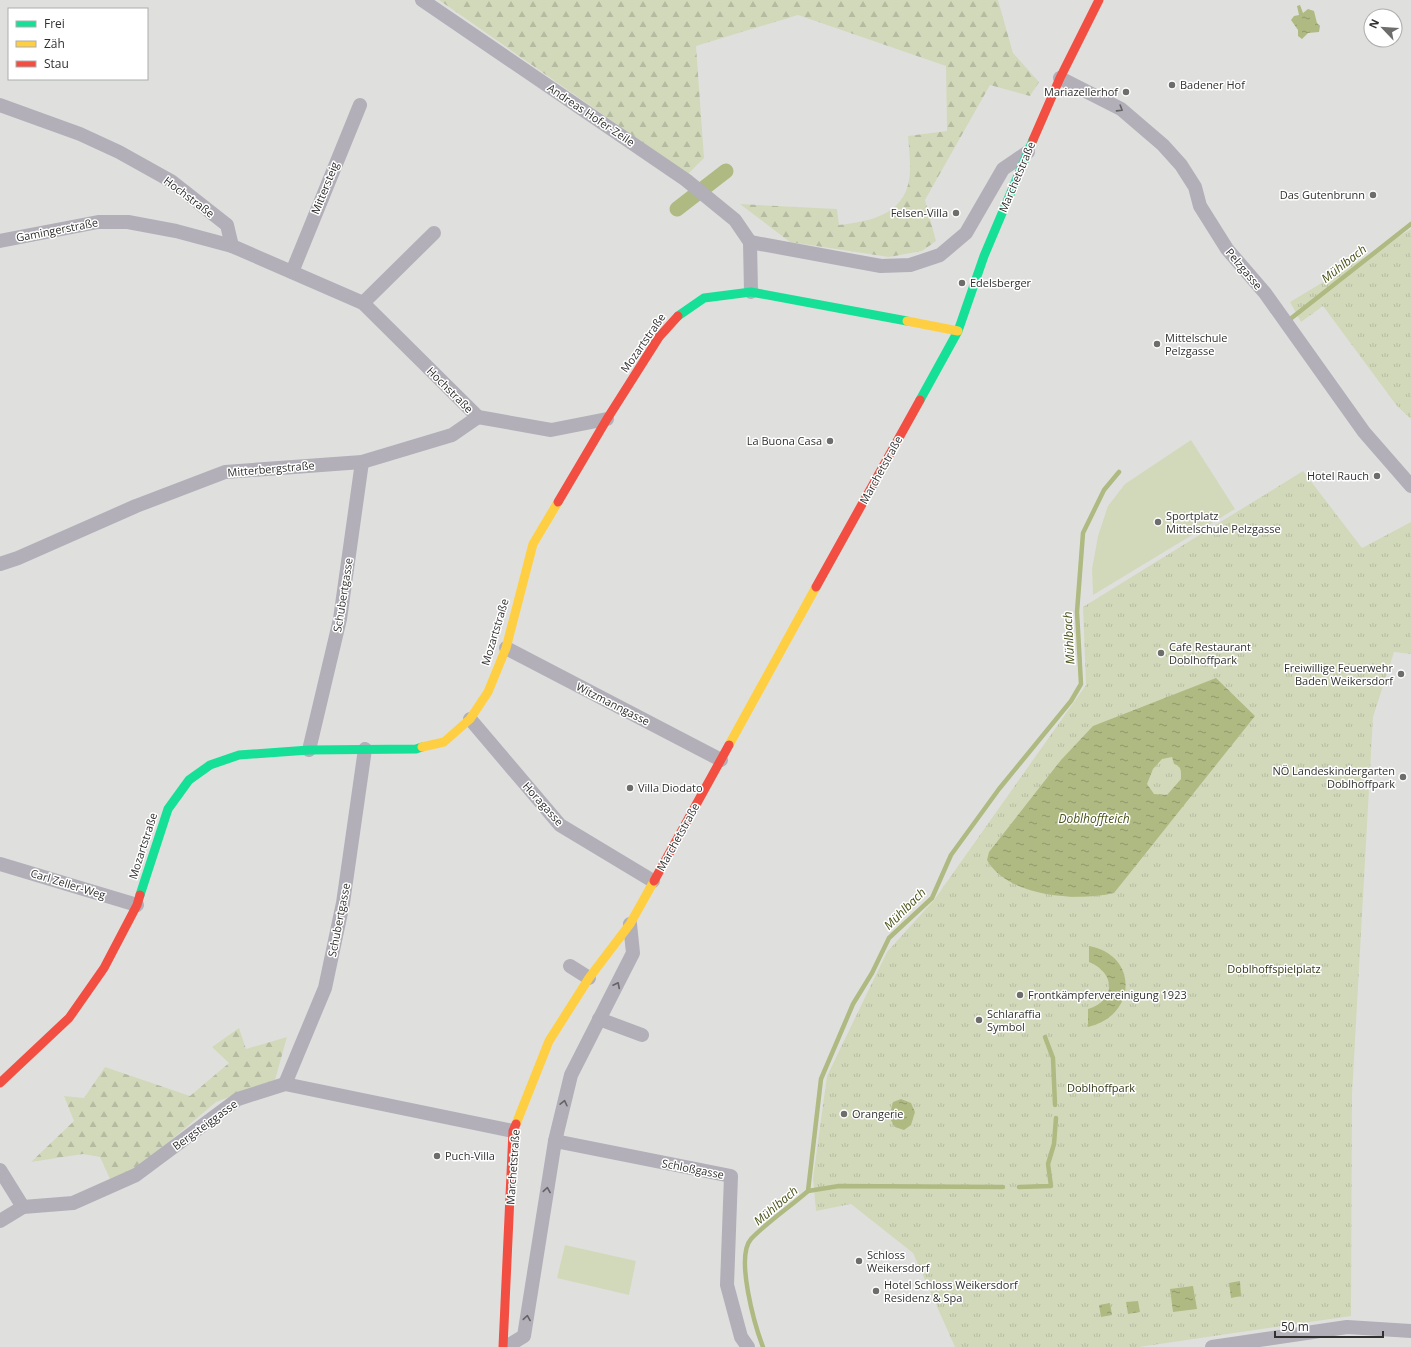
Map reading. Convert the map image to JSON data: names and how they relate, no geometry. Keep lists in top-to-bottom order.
{
  "streets": {
    "street": [
      "Andreas Hofer-Zeile",
      "Marchetstraße",
      "Mittersteig",
      "Hochstraße",
      "Gamingerstraße",
      "Pelzgasse",
      "Mozartstraße",
      "Mitterbergstraße",
      "Schubertgasse",
      "Witzmanngasse",
      "Horagasse",
      "Carl Zeller-Weg",
      "Bergsteiggasse",
      "Schloßgasse"
    ]
  },
  "crossings": [
    ["Marchetstraße", "Pelzgasse"],
    ["Marchetstraße", "Mozartstraße"],
    ["Marchetstraße", "Witzmanngasse"],
    ["Marchetstraße", "Horagasse"],
    ["Marchetstraße", "Bergsteiggasse"],
    ["Marchetstraße", "Schloßgasse"],
    ["Mittersteig", "Hochstraße"],
    ["Hochstraße", "Gamingerstraße"],
    ["Hochstraße", "Mozartstraße"],
    ["Hochstraße", "Mitterbergstraße"],
    ["Mozartstraße", "Schubertgasse"],
    ["Mozartstraße", "Witzmanngasse"],
    ["Mozartstraße", "Horagasse"],
    ["Mozartstraße", "Carl Zeller-Weg"],
    ["Mitterbergstraße", "Schubertgasse"],
    ["Schubertgasse", "Bergsteiggasse"]
  ],
  "one_way": ["Pelzgasse"],
  "water": ["Mühlbach", "Doblhoffteich"],
  "parks": ["Doblhoffspielplatz", "Doblhoffpark"],
  "places": [
    "Badener Hof",
    "Mariazellerhof",
    "Das Gutenbrunn",
    "Felsen-Villa",
    "Edelsberger",
    "Mittelschule Pelzgasse",
    "La Buona Casa",
    "Hotel Rauch",
    "Sportplatz Mittelschule Pelzgasse",
    "Cafe Restaurant Doblhoffpark",
    "Freiwillige Feuerwehr Baden Weikersdorf",
    "NÖ Landeskindergarten Doblhoffpark",
    "Villa Diodato",
    "Frontkämpfervereinigung 1923",
    "Schlaraffia Symbol",
    "Orangerie",
    "Puch-Villa",
    "Schloss Weikersdorf",
    "Hotel Schloss Weikersdorf Residenz & Spa"
  ],
  "legend": ["Frei", "Zäh", "Stau"],
  "scale_bar": "50 m",
  "north": "top left"
}
